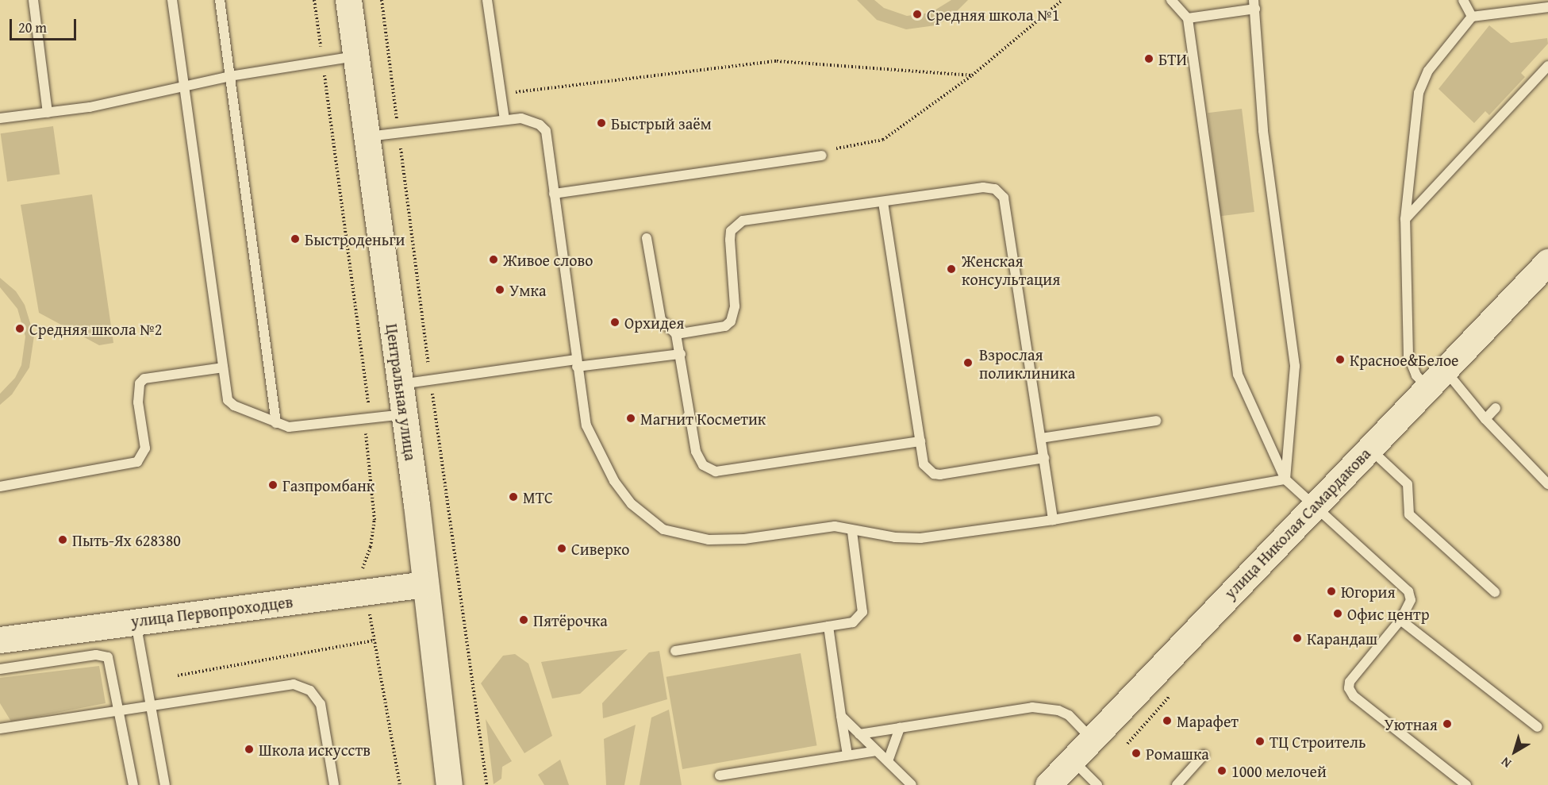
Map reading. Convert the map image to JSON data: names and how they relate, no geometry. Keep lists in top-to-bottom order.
{
  "streets": {
    "street": ["Центральная улица", "улица Николая Самардакова", "улица Первопроходцев"]
  },
  "crossings": [
    ["Центральная улица", "улица Первопроходцев"]
  ],
  "places": [
    "Средняя школа №1",
    "БТИ",
    "Быстрый заём",
    "Быстроденьги",
    "Живое слово",
    "Женская консультация",
    "Умка",
    "Орхидея",
    "Средняя школа №2",
    "Красное&Белое",
    "Взрослая поликлиника",
    "Магнит Косметик",
    "Газпромбанк",
    "МТС",
    "Пыть-Ях 628380",
    "Сиверко",
    "Югория",
    "Офис центр",
    "Пятёрочка",
    "Карандаш",
    "Марафет",
    "Уютная",
    "ТЦ Строитель",
    "Школа искусств",
    "Ромашка",
    "1000 мелочей"
  ],
  "scale_bar": "20 m",
  "north": "bottom left"
}
